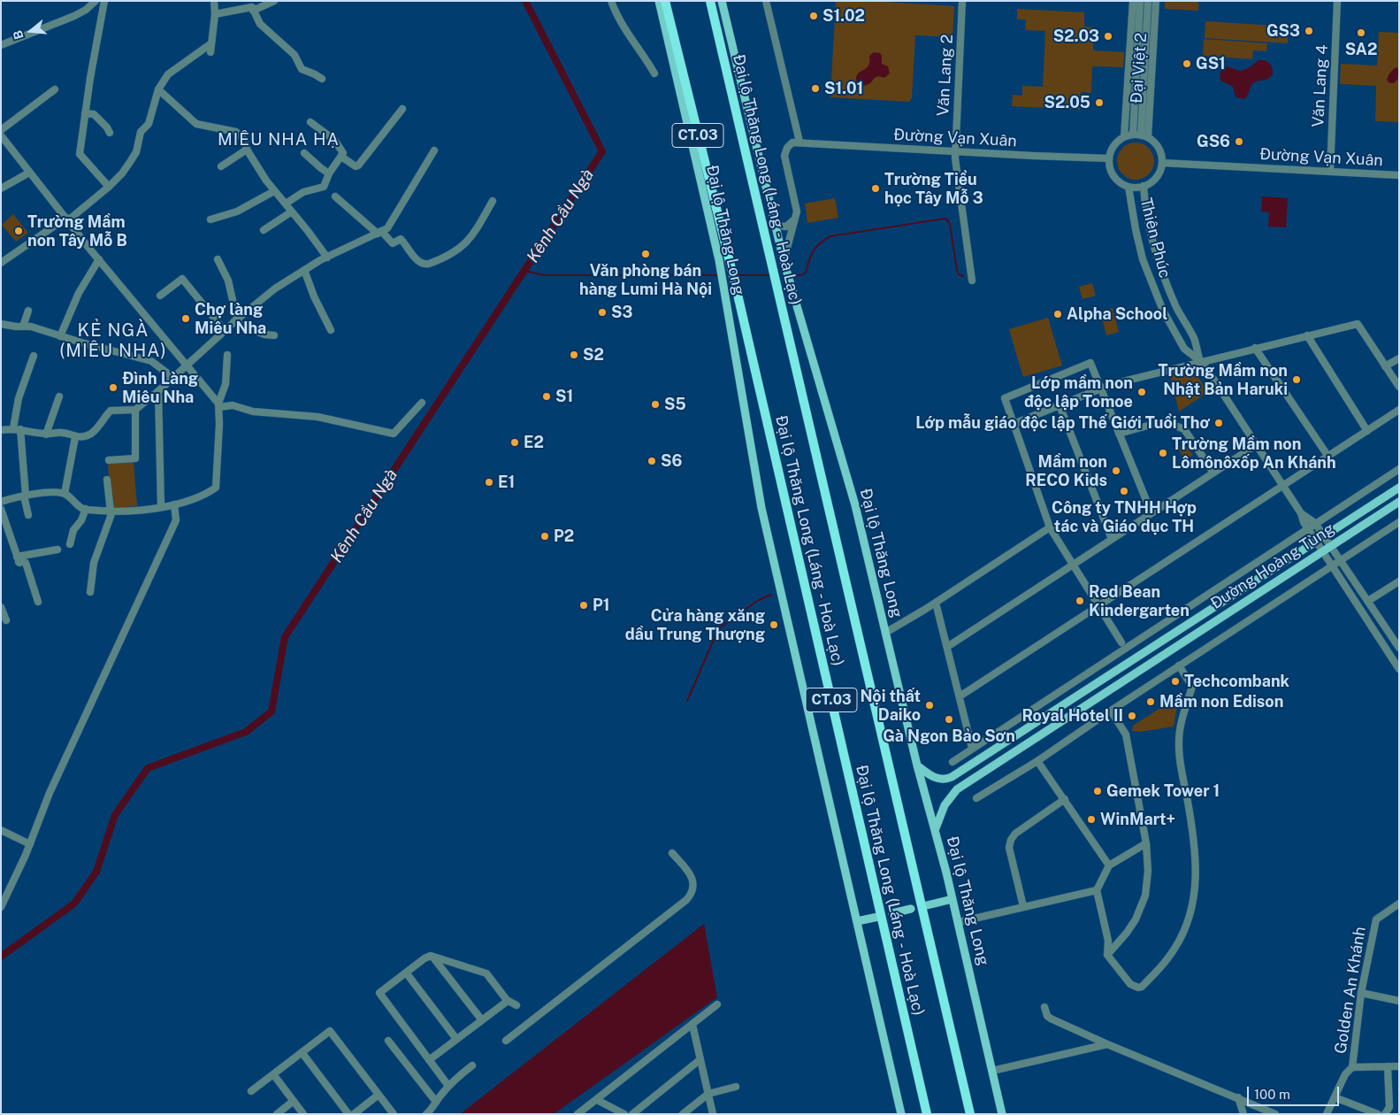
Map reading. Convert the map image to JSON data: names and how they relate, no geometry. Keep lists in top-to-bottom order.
{
  "streets": {
    "highway": ["CT.03", "Đại lộ Thăng Long (Láng - Hoà Lạc)"],
    "main road": ["Đại lộ Thăng Long", "Đường Hoàng Tùng"],
    "street": [
      "Đại Việt 2",
      "Văn Lang 2",
      "Văn Lang 4",
      "Đường Vạn Xuân",
      "Thiên Phúc",
      "Golden An Khánh"
    ]
  },
  "crossings": [
    ["Đại Việt 2", "Đường Vạn Xuân"],
    ["Đại Việt 2", "Thiên Phúc"],
    ["Văn Lang 2", "Đường Vạn Xuân"],
    ["Văn Lang 4", "Đường Vạn Xuân"],
    ["Đường Vạn Xuân", "Thiên Phúc"],
    ["Đại lộ Thăng Long", "Đường Hoàng Tùng"],
    ["Thiên Phúc", "Đường Hoàng Tùng"]
  ],
  "districts": ["MIÊU NHA HẠ", "KẺ NGÀ (MIÊU NHA)"],
  "water": ["Kênh Cầu Ngà"],
  "places": [
    "S1.02",
    "GS3",
    "SA2",
    "S2.03",
    "GS1",
    "S1.01",
    "S2.05",
    "GS6",
    "Trường Tiểu học Tây Mỗ 3",
    "Trường Mầm non Tây Mỗ B",
    "Văn phòng bán hàng Lumi Hà Nội",
    "S3",
    "Alpha School",
    "Chợ làng Miêu Nha",
    "S2",
    "Trường Mầm non Nhật Bản Haruki",
    "Đình Làng Miêu Nha",
    "Lớp mầm non độc lập Tomoe",
    "S1",
    "S5",
    "Lớp mẫu giáo độc lập Thế Giới Tuổi Thơ",
    "E2",
    "Trường Mầm non Lômônôxốp An Khánh",
    "S6",
    "Mầm non RECO Kids",
    "E1",
    "Công ty TNHH Hợp tác và Giáo dục TH",
    "P2",
    "Red Bean Kindergarten",
    "P1",
    "Cửa hàng xăng dầu Trung Thượng",
    "Techcombank",
    "Mầm non Edison",
    "Nội thất Daiko",
    "Royal Hotel II",
    "Gà Ngon Bảo Sơn",
    "Gemek Tower 1",
    "WinMart+"
  ],
  "scale_bar": "100 m",
  "north": "left"
}
